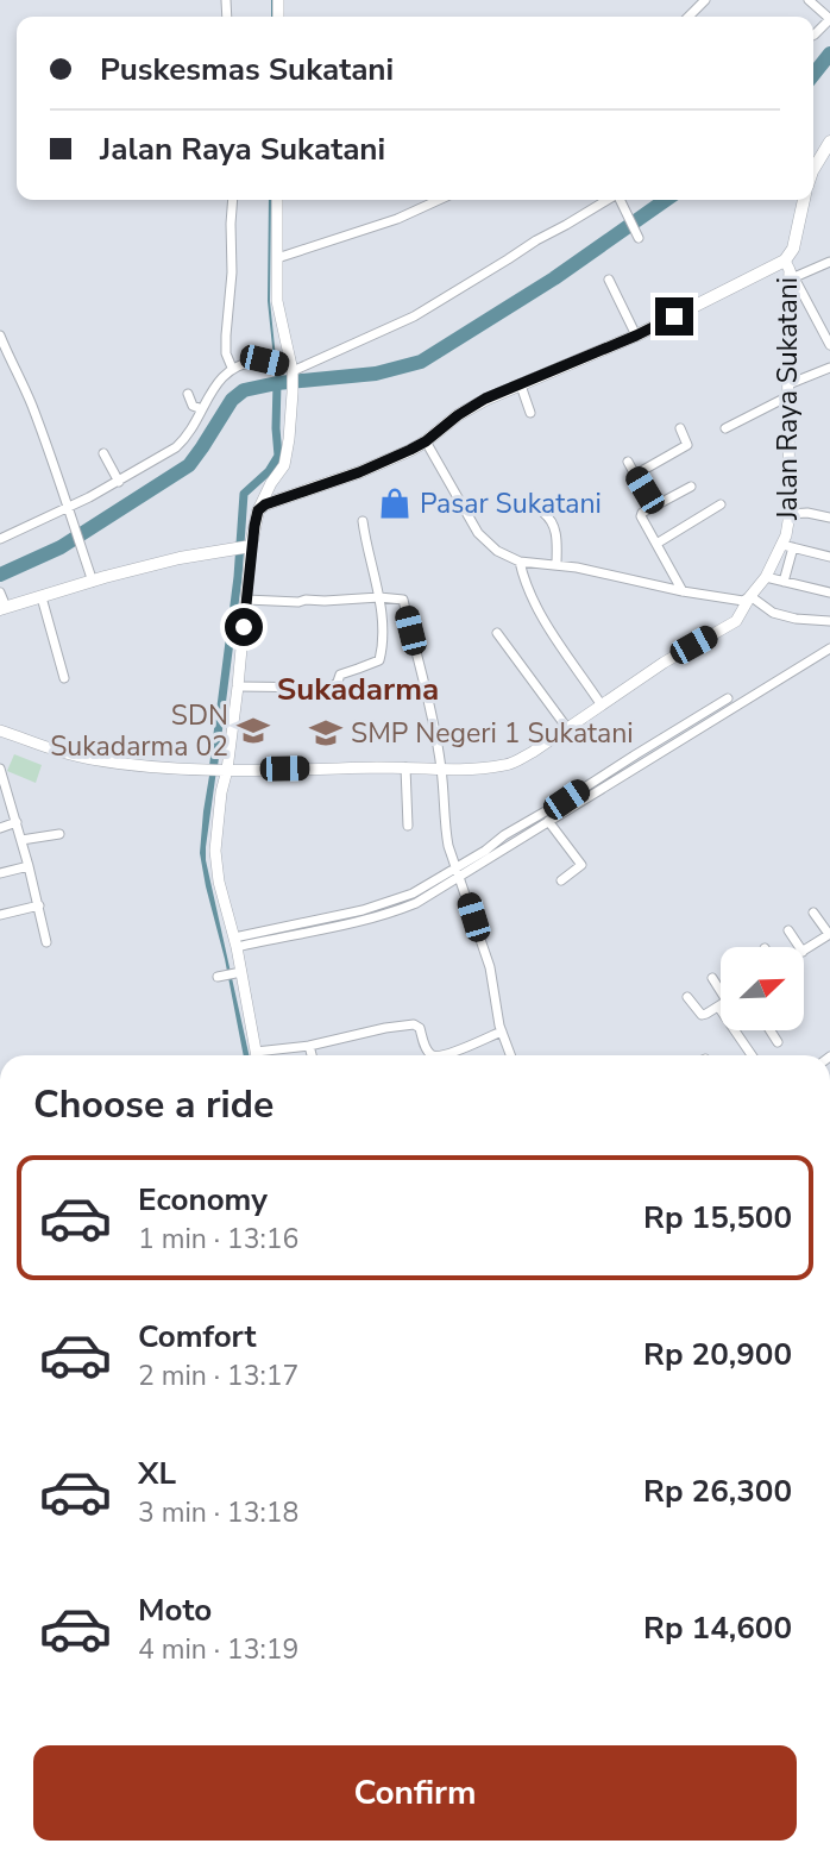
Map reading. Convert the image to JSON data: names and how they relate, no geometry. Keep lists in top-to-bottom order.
{
  "streets": {
    "main road": ["Jalan Raya Sukatani"]
  },
  "districts": ["Sukadarma"],
  "places": {
    "shop": ["Pasar Sukatani"],
    "school or university": ["SDN Sukadarma 02", "SMP Negeri 1 Sukatani"]
  },
  "north": "top right",
  "page": {
    "banner": ["Puskesmas Sukatani", "Jalan Raya Sukatani"],
    "heading": "Choose a ride",
    "list": [
      {
        "name": "Economy",
        "note": "1 min · 13:16",
        "value": "Rp 15,500"
      },
      {
        "name": "Comfort",
        "note": "2 min · 13:17",
        "value": "Rp 20,900"
      },
      {
        "name": "XL",
        "note": "3 min · 13:18",
        "value": "Rp 26,300"
      },
      {
        "name": "Moto",
        "note": "4 min · 13:19",
        "value": "Rp 14,600"
      }
    ],
    "buttons": "Confirm"
  }
}
